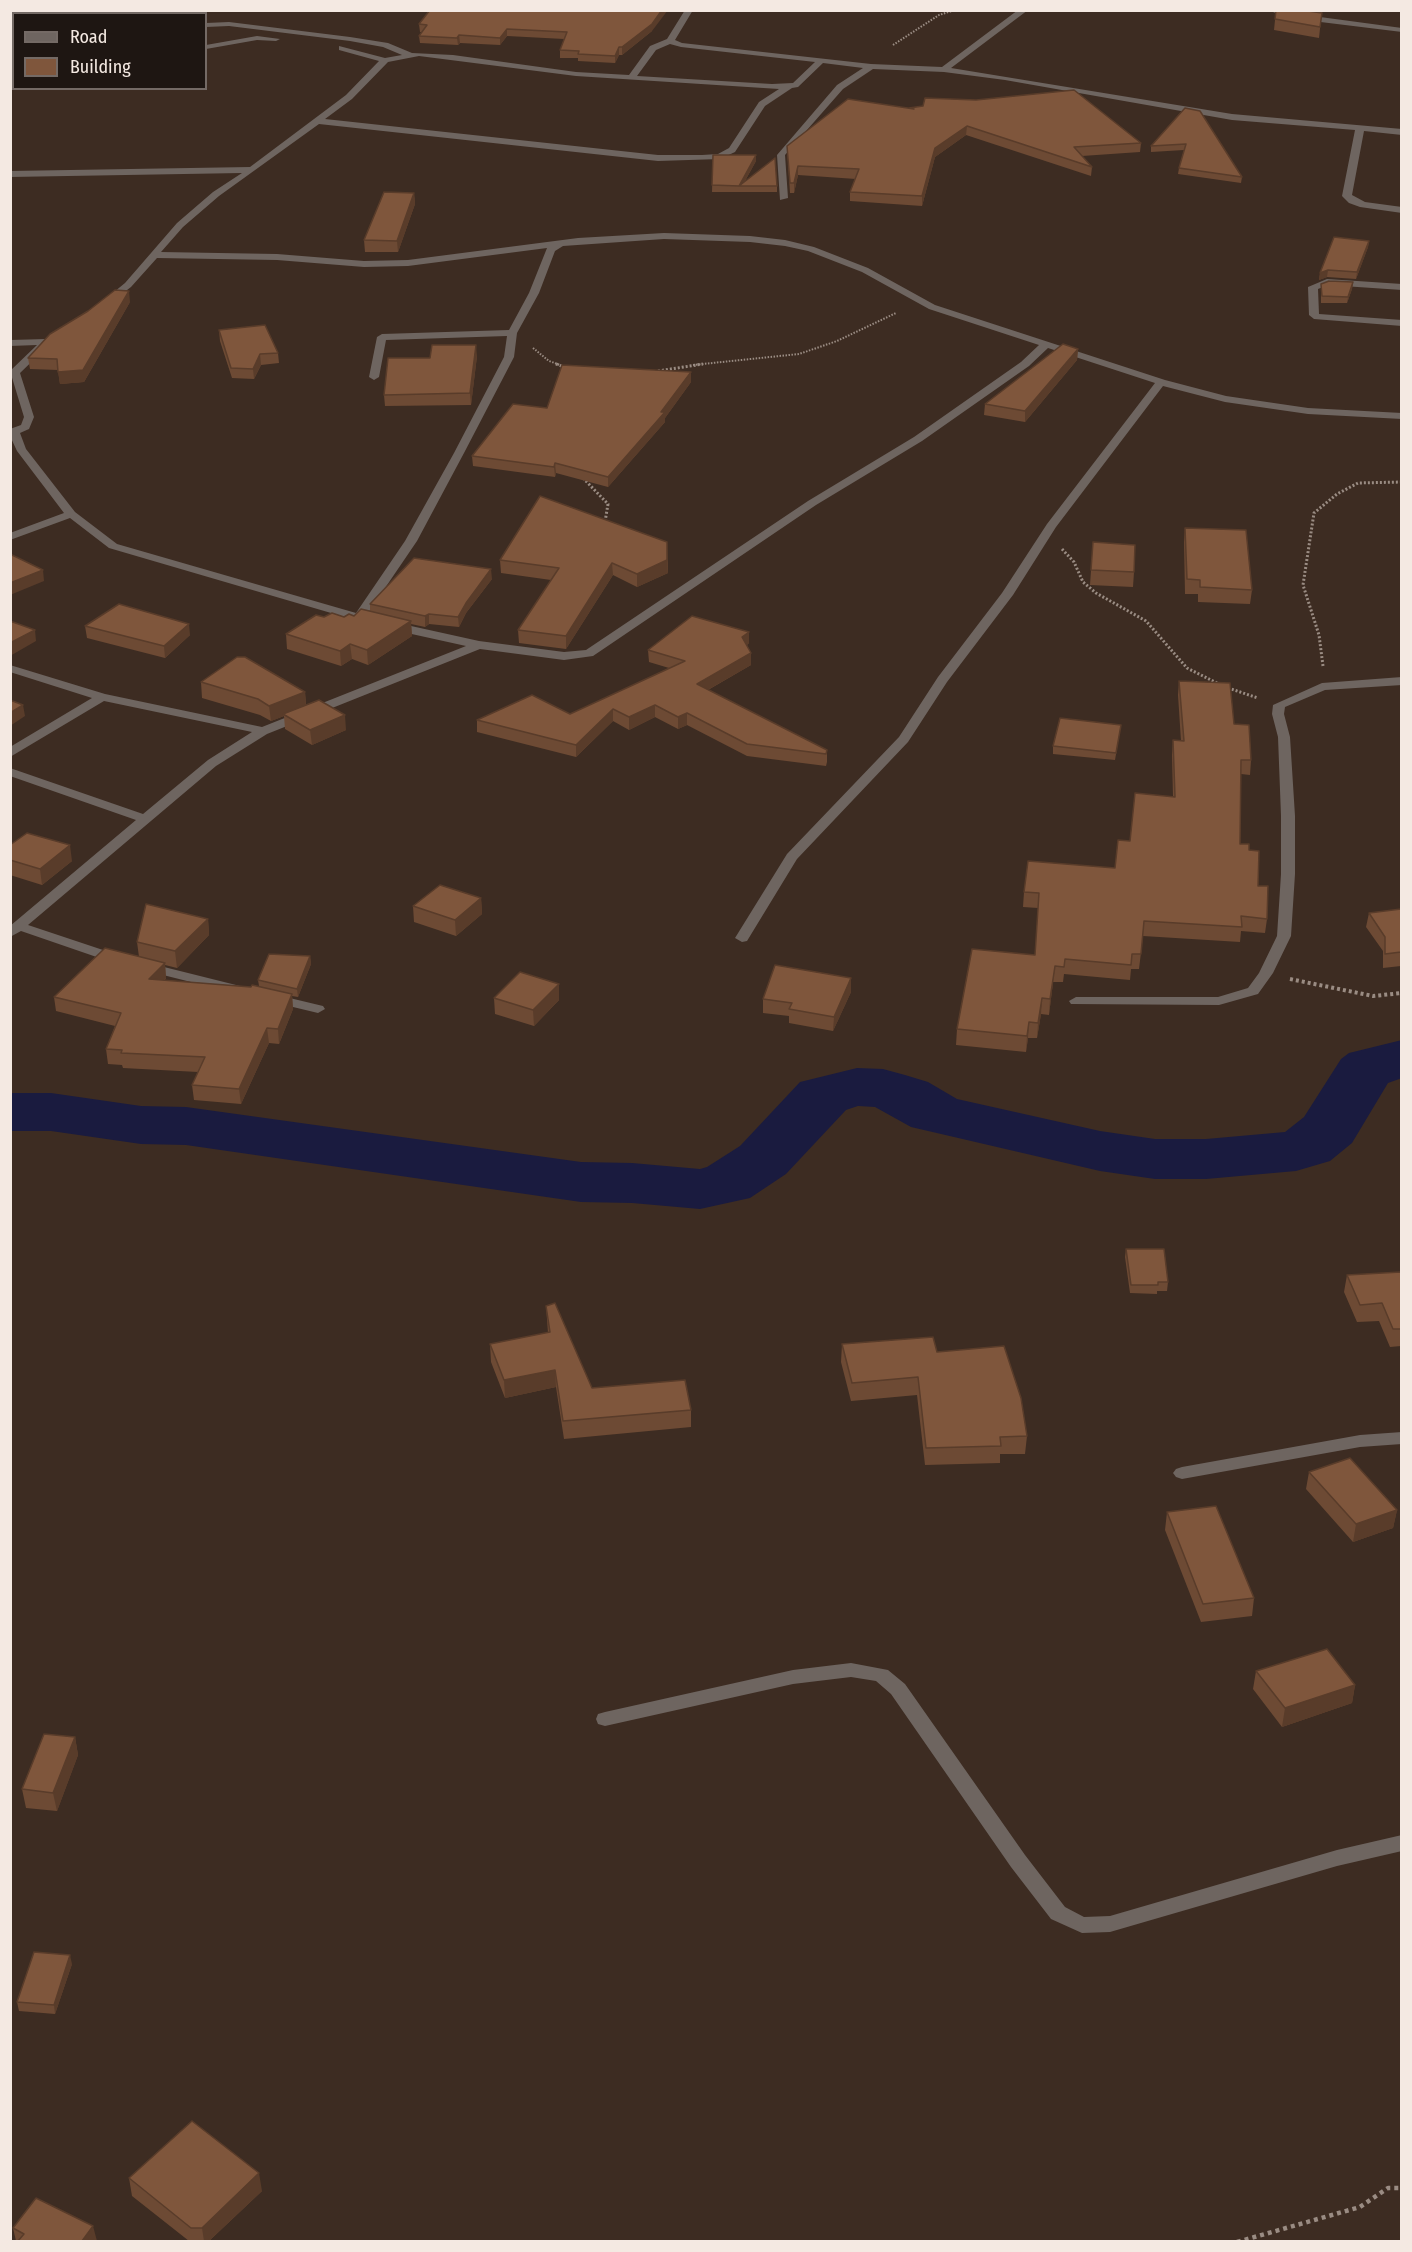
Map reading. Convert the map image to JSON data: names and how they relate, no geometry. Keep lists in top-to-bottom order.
{
  "legend": ["Road", "Building"]
}
